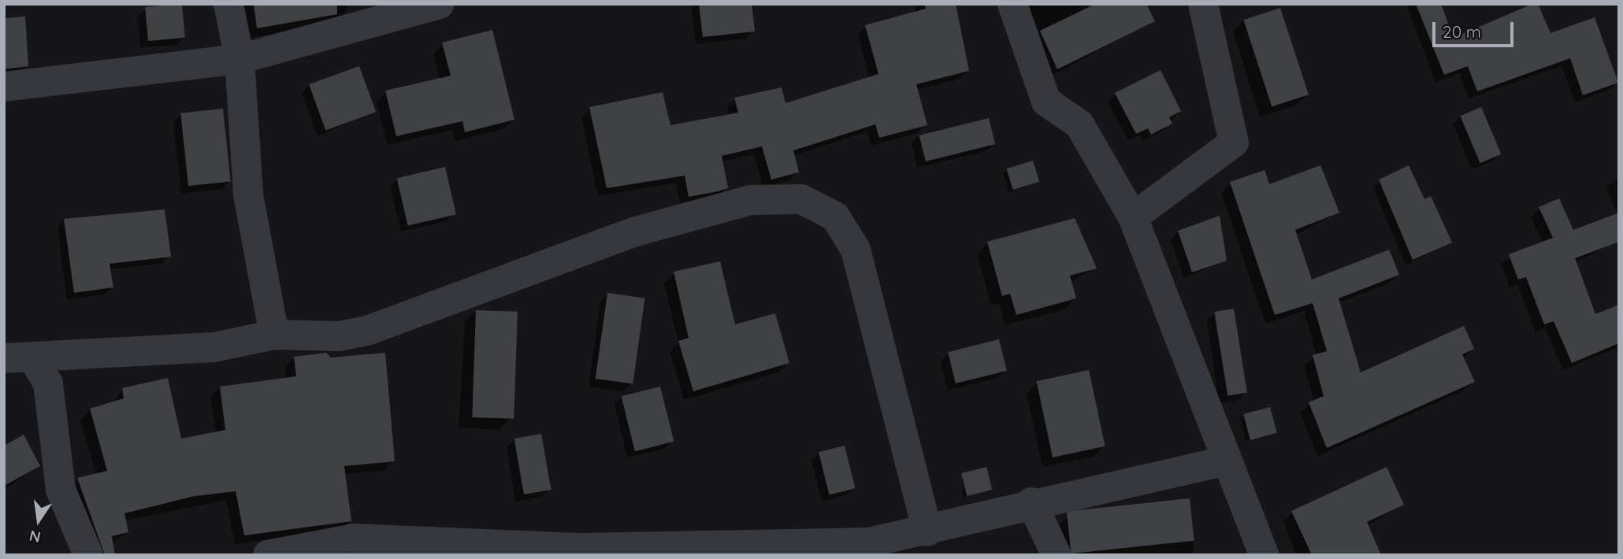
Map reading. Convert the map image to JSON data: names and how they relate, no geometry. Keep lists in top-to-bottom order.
{
  "scale_bar": "20 m",
  "north": "bottom"
}
